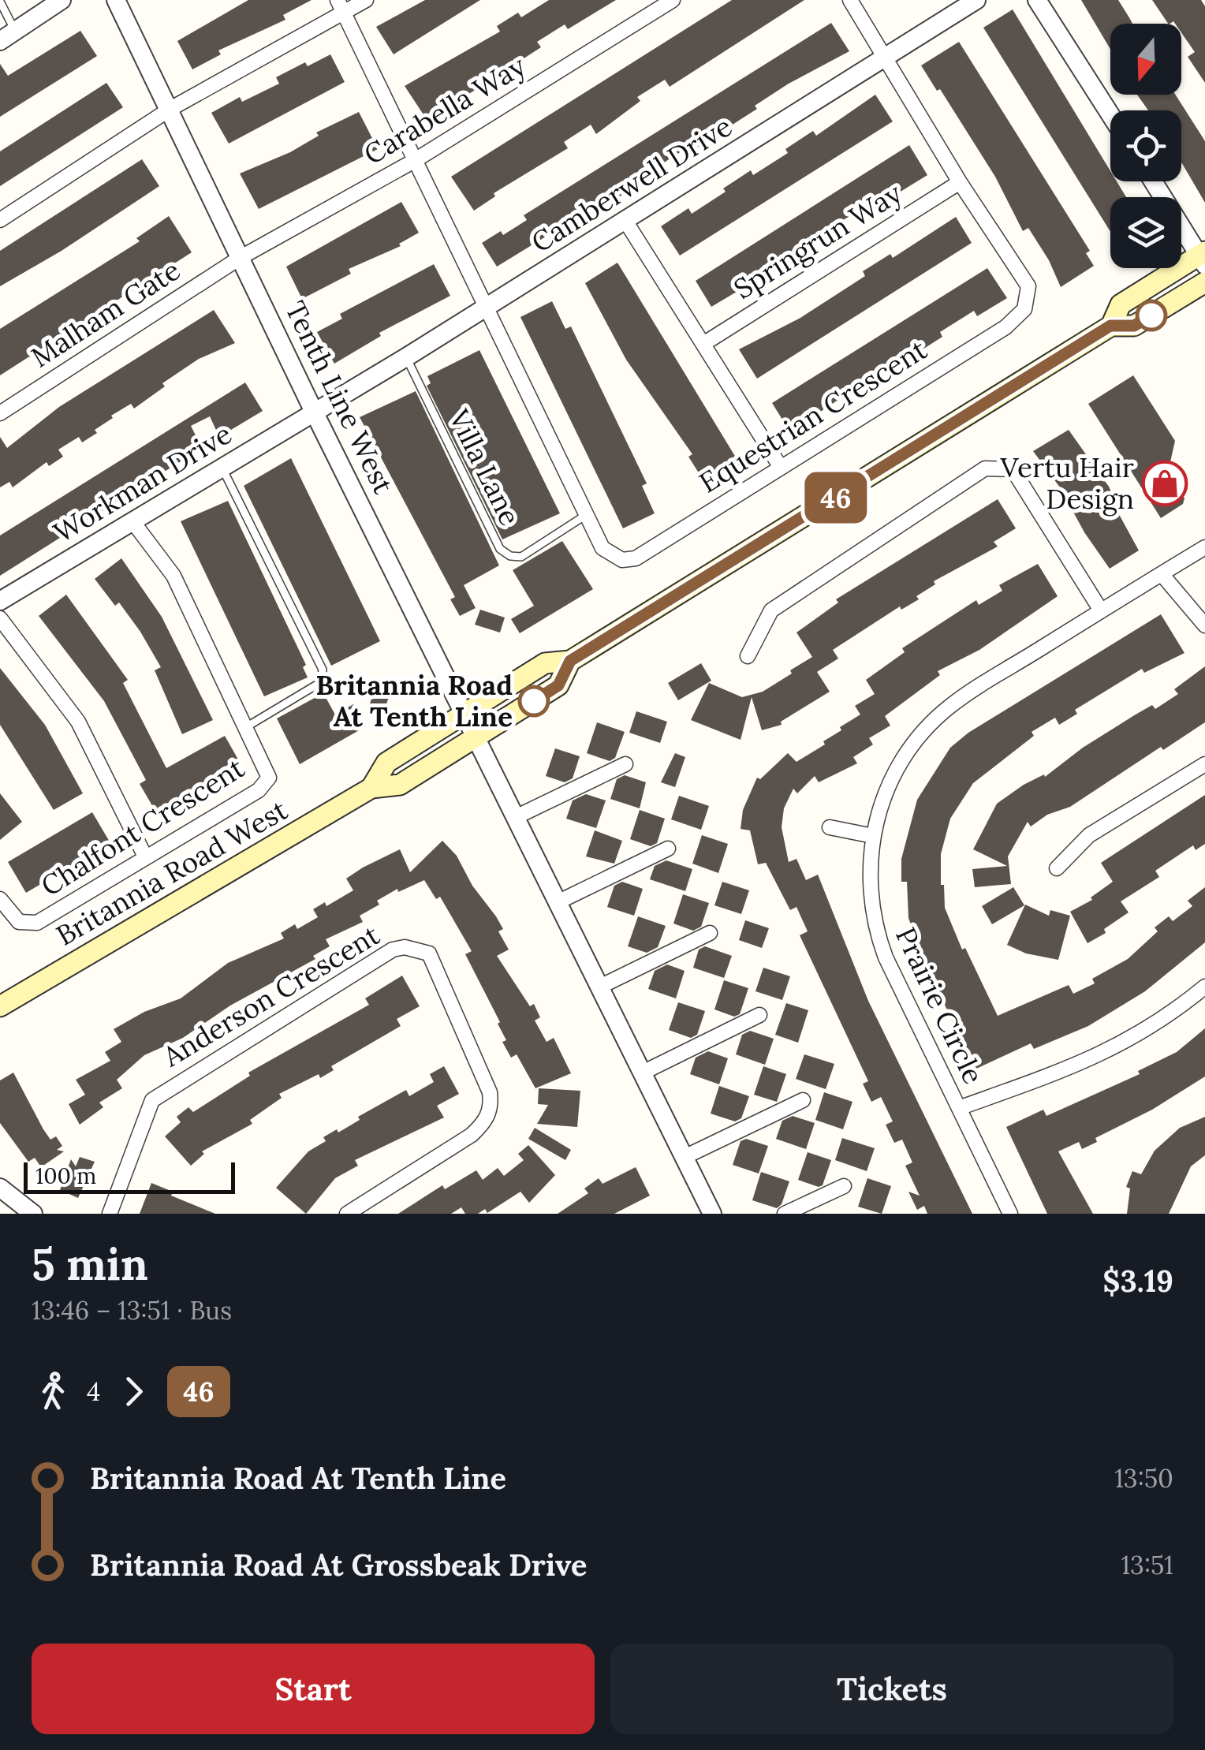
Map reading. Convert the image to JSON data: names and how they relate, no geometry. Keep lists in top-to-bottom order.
{
  "streets": {
    "main road": ["Britannia Road West"],
    "street": [
      "Carabella Way",
      "Camberwell Drive",
      "Springrun Way",
      "Malham Gate",
      "Tenth Line West",
      "Equestrian Crescent",
      "Workman Drive",
      "Chalfont Crescent",
      "Anderson Crescent",
      "Prairie Circle"
    ],
    "lane": ["Villa Lane"]
  },
  "crossings": [
    ["Carabella Way", "Malham Gate"],
    ["Carabella Way", "Tenth Line West"],
    ["Carabella Way", "Equestrian Crescent"],
    ["Camberwell Drive", "Tenth Line West"],
    ["Camberwell Drive", "Equestrian Crescent"],
    ["Camberwell Drive", "Villa Lane"],
    ["Camberwell Drive", "Workman Drive"],
    ["Springrun Way", "Equestrian Crescent"],
    ["Malham Gate", "Tenth Line West"],
    ["Tenth Line West", "Workman Drive"],
    ["Tenth Line West", "Britannia Road West"],
    ["Equestrian Crescent", "Villa Lane"],
    ["Workman Drive", "Chalfont Crescent"]
  ],
  "places": {
    "shop": ["Vertu Hair Design"],
    "other": ["Britannia Road At Tenth Line"]
  },
  "lines": ["bus line 46"],
  "scale_bar": "100 m",
  "north": "bottom",
  "page": {
    "on_map": "46",
    "scale": "100 m",
    "heading": ["5 min", "13:46 – 13:51 · Bus", "$3.19"],
    "legs": ["4", "46"],
    "list": [
      {
        "name": "Britannia Road At Tenth Line",
        "value": "13:50"
      },
      {
        "name": "Britannia Road At Grossbeak Drive",
        "value": "13:51"
      }
    ],
    "buttons": ["Start", "Tickets"]
  }
}
